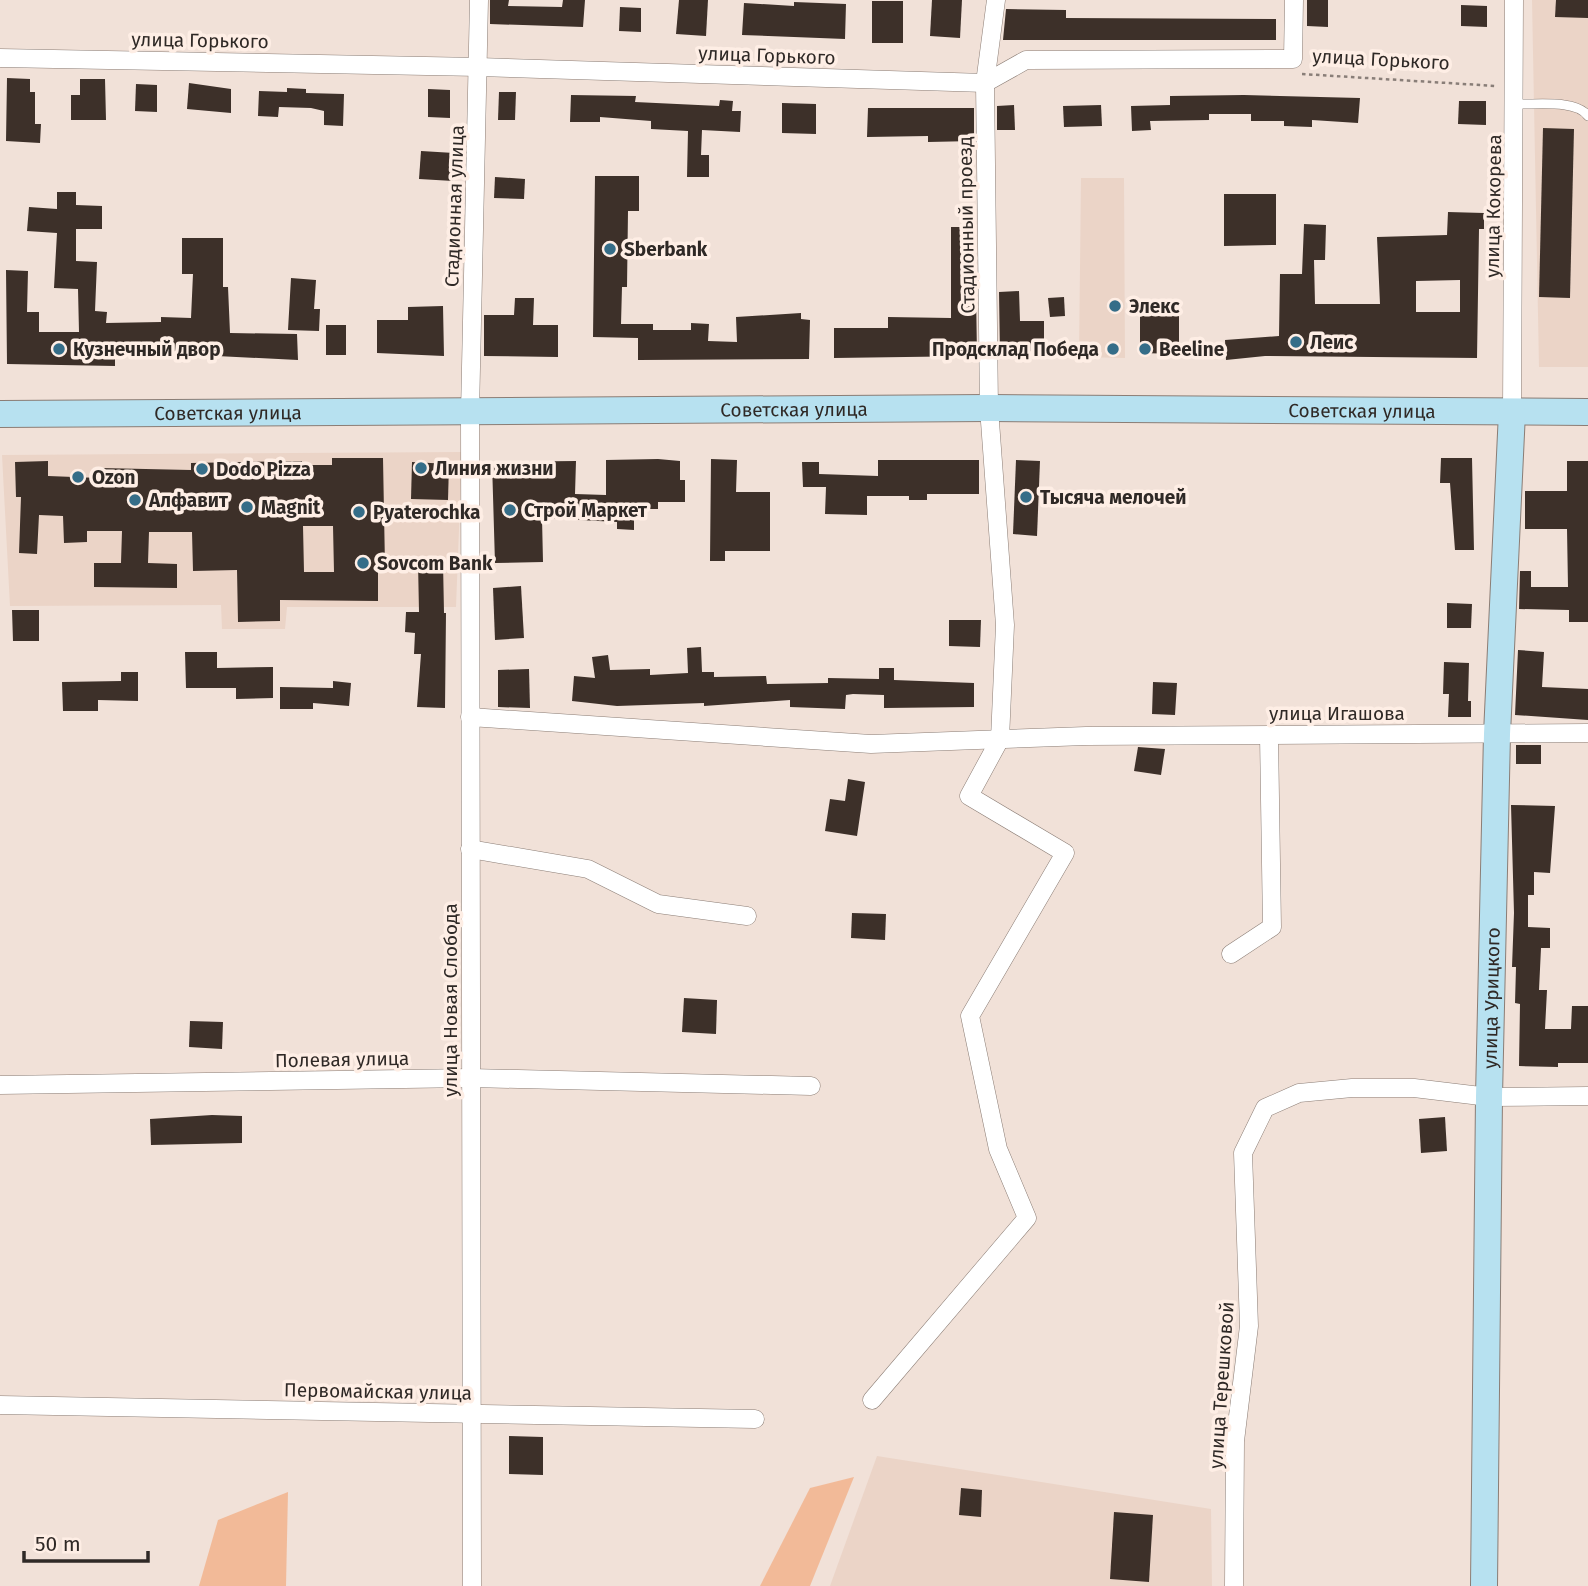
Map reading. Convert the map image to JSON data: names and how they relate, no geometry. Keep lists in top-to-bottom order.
{
  "streets": {
    "main road": ["Советская улица", "улица Урицкого"],
    "street": [
      "улица Горького",
      "Стадионная улица",
      "улица Кокорева",
      "Стадионный проезд",
      "улица Игашова",
      "улица Новая Слобода",
      "Полевая улица",
      "улица Терешковой",
      "Первомайская улица"
    ]
  },
  "crossings": [
    ["улица Горького", "Стадионная улица"],
    ["улица Горького", "улица Кокорева"],
    ["улица Горького", "Стадионный проезд"],
    ["Стадионная улица", "Советская улица"],
    ["Стадионная улица", "улица Новая Слобода"],
    ["улица Кокорева", "Советская улица"],
    ["улица Кокорева", "улица Урицкого"],
    ["Стадионный проезд", "Советская улица"],
    ["Стадионный проезд", "улица Игашова"],
    ["Советская улица", "улица Урицкого"],
    ["Советская улица", "улица Новая Слобода"],
    ["улица Игашова", "улица Урицкого"],
    ["улица Игашова", "улица Новая Слобода"],
    ["улица Урицкого", "улица Терешковой"],
    ["улица Новая Слобода", "Полевая улица"],
    ["улица Новая Слобода", "Первомайская улица"]
  ],
  "places": [
    "Sberbank",
    "Элекс",
    "Леис",
    "Кузнечный двор",
    "Продсклад Победа",
    "Beeline",
    "Линия жизни",
    "Dodo Pizza",
    "Ozon",
    "Тысяча мелочей",
    "Алфавит",
    "Magnit",
    "Строй Маркет",
    "Pyaterochka",
    "Sovcom Bank"
  ],
  "scale_bar": "50 m"
}
